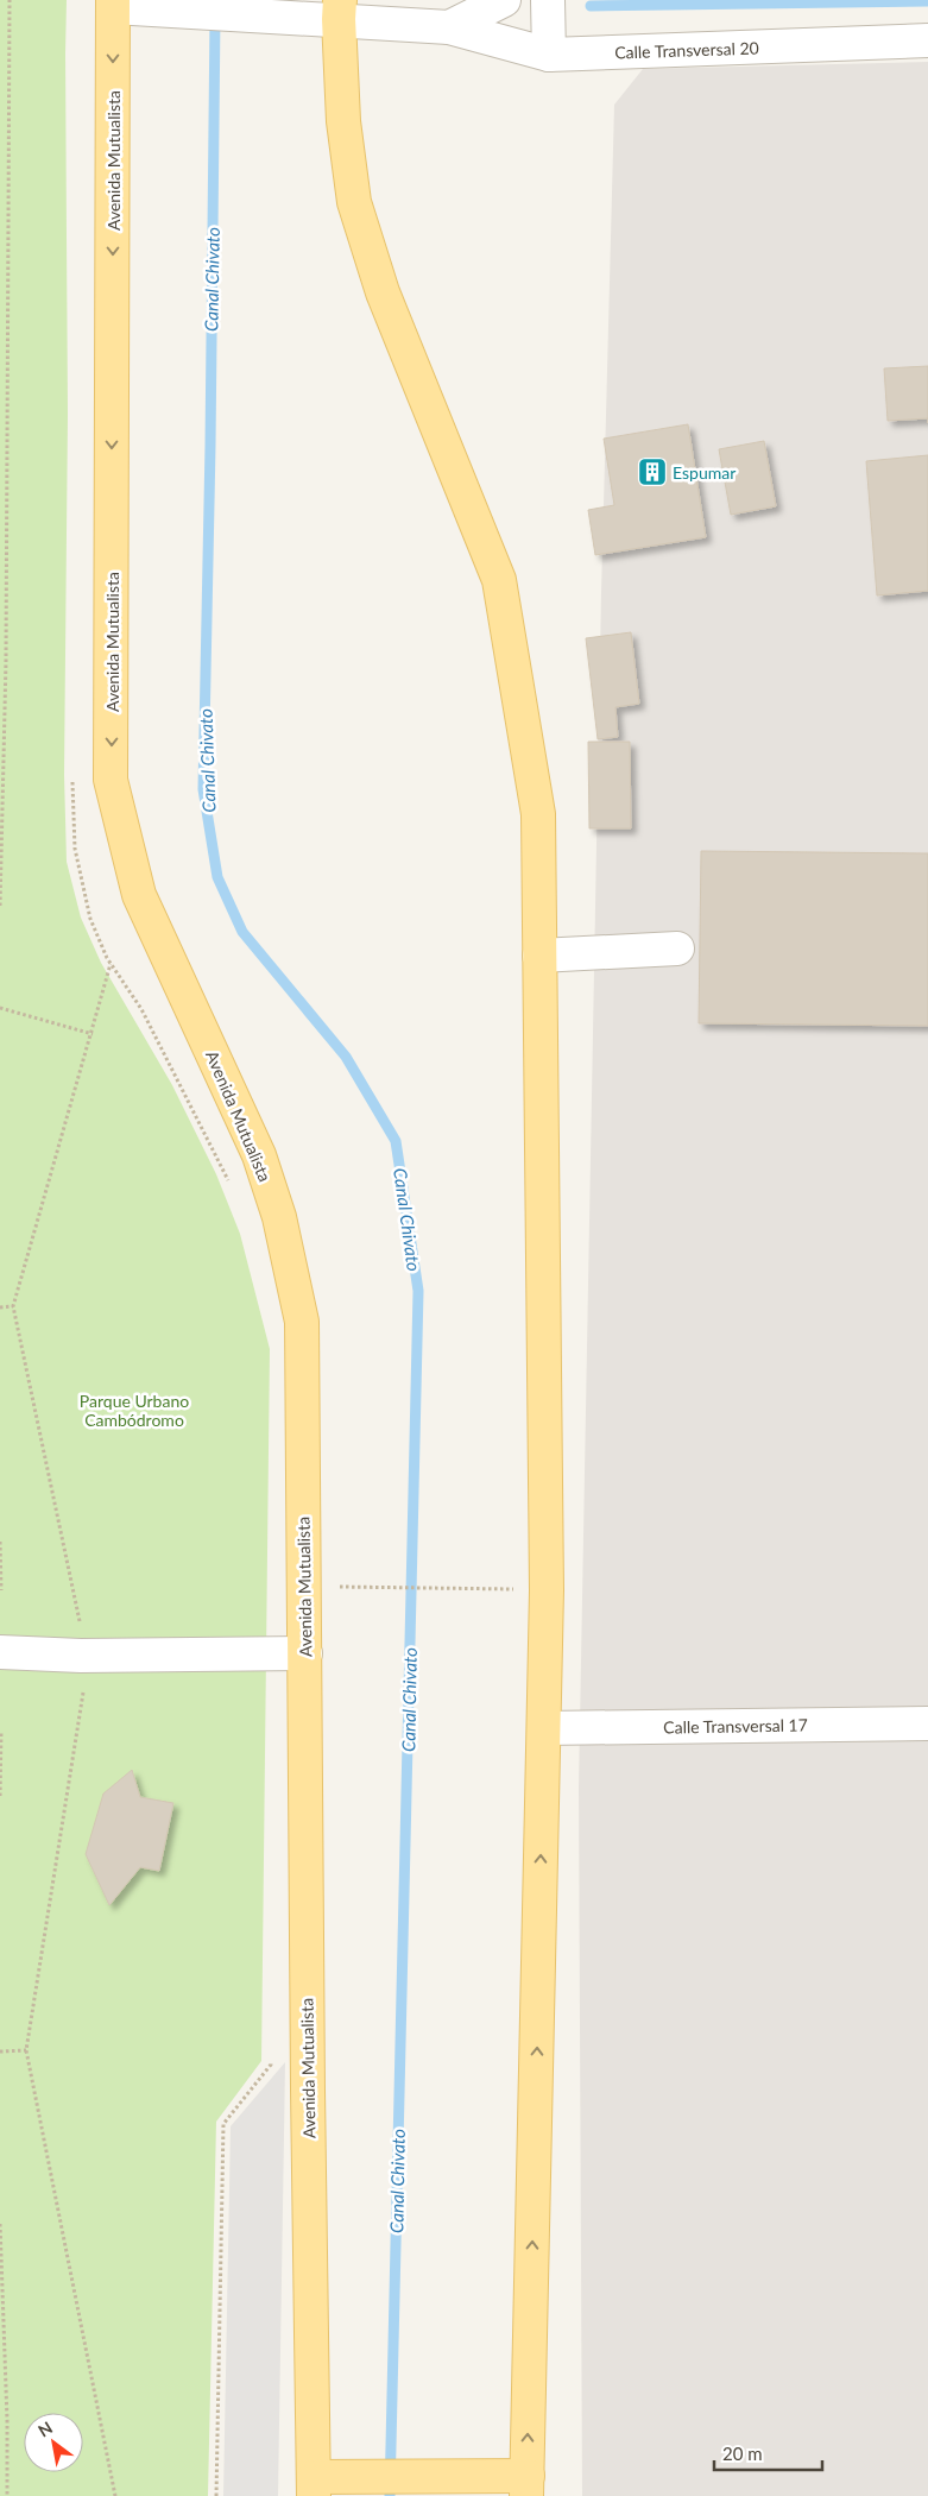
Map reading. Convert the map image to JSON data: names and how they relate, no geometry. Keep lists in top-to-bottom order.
{
  "streets": {
    "main road": ["Avenida Mutualista"],
    "street": ["Calle Transversal 20", "Calle Transversal 17"]
  },
  "crossings": [
    ["Calle Transversal 20", "Avenida Mutualista"]
  ],
  "water": ["Canal Chivato"],
  "parks": ["Parque Urbano Cambódromo"],
  "places": {
    "building": ["Espumar"]
  },
  "scale_bar": "20 m",
  "north": "top left"
}
